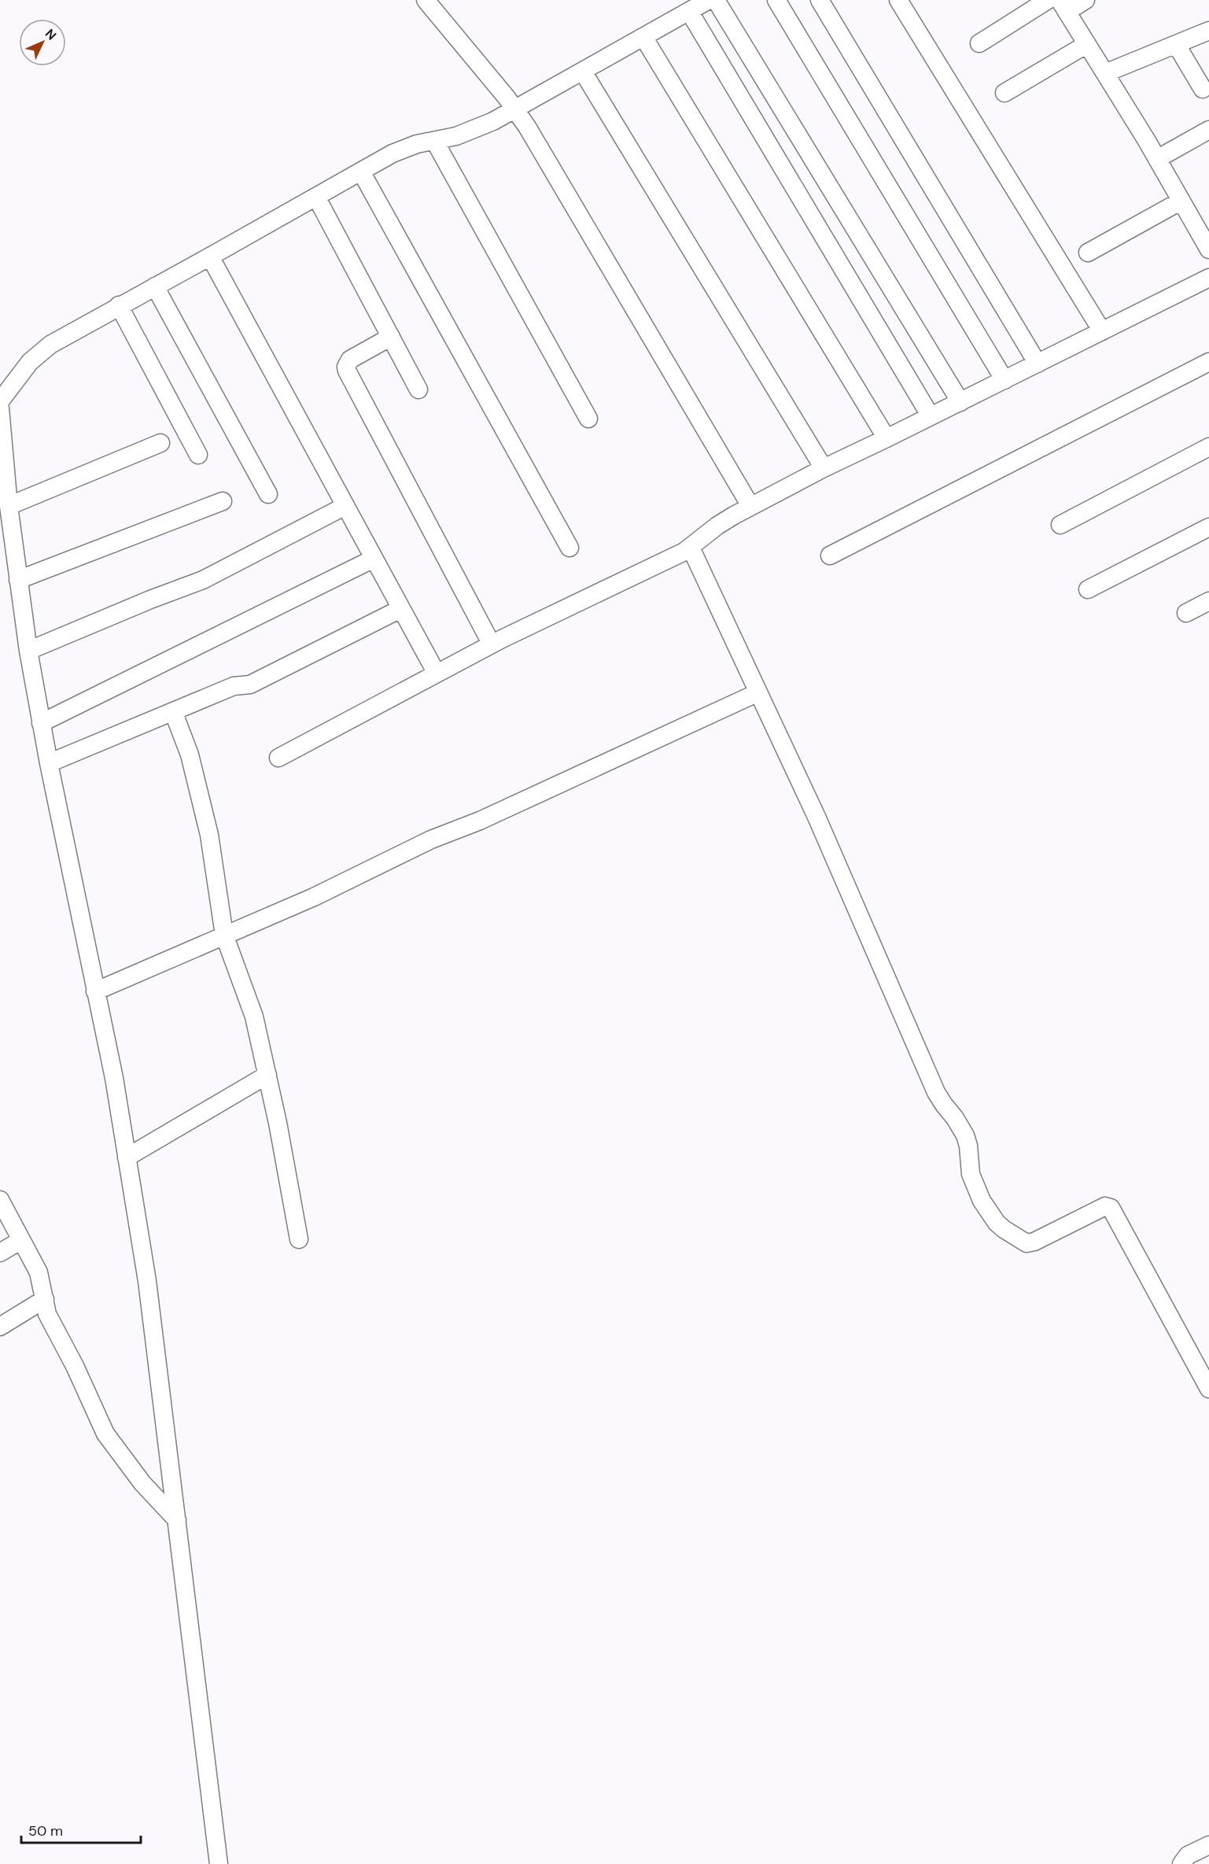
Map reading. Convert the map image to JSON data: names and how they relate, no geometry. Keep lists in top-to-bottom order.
{
  "scale_bar": "50 m",
  "north": "top right"
}
